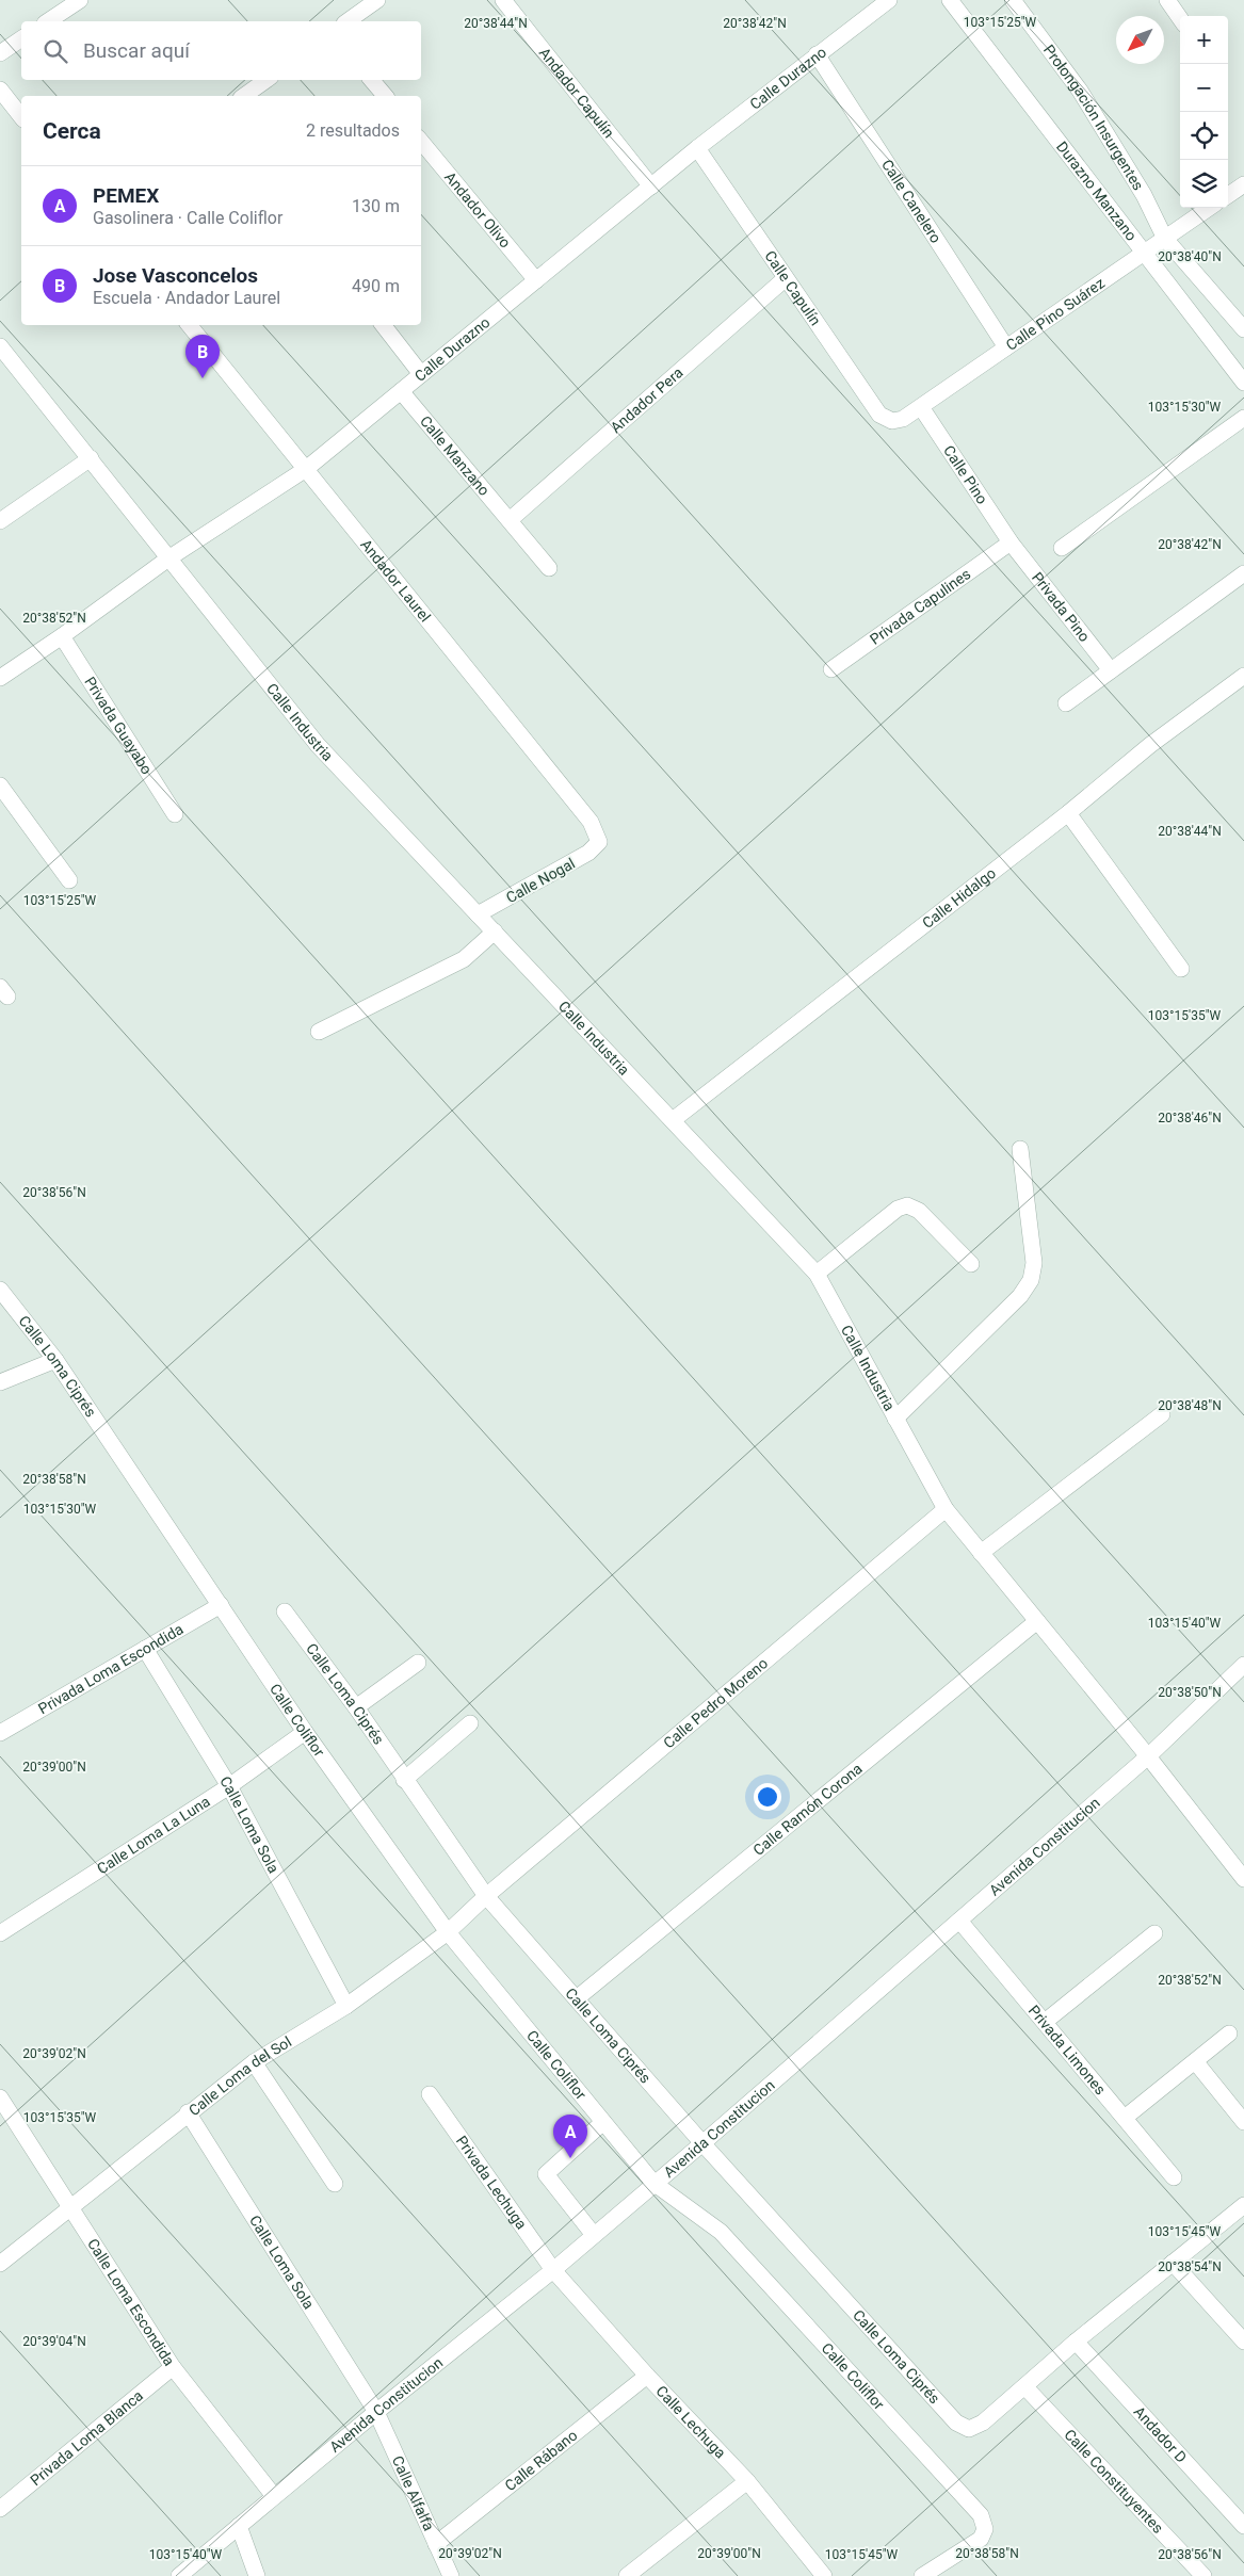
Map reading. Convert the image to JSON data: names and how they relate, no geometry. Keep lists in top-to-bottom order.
{
  "streets": {
    "street": [
      "Calle Durazno",
      "Andador Capulín",
      "Prolongación Insurgentes",
      "Durazno Manzano",
      "Calle Canelero",
      "Andador Olivo",
      "Calle Capulín",
      "Calle Pino Suárez",
      "Andador Pera",
      "Calle Manzano",
      "Calle Pino",
      "Andador Laurel",
      "Privada Capulines",
      "Privada Pino",
      "Calle Industria",
      "Privada Guayabo",
      "Calle Nogal",
      "Calle Hidalgo",
      "Calle Loma Ciprés",
      "Privada Loma Escondida",
      "Calle Pedro Moreno",
      "Calle Coliflor",
      "Calle Ramón Corona",
      "Calle Loma Sola",
      "Calle Loma La Luna",
      "Avenida Constitucion",
      "Privada Limones",
      "Calle Loma del Sol",
      "Privada Lechuga",
      "Calle Loma Escondida",
      "Calle Lechuga",
      "Andador D",
      "Privada Loma Blanca",
      "Calle Rábano",
      "Calle Constituyentes",
      "Calle Alfalfa"
    ]
  },
  "crossings": [
    ["Calle Durazno", "Andador Capulín"],
    ["Calle Durazno", "Calle Canelero"],
    ["Calle Durazno", "Andador Olivo"],
    ["Calle Durazno", "Calle Capulín"],
    ["Calle Durazno", "Calle Manzano"],
    ["Calle Durazno", "Andador Laurel"],
    ["Calle Durazno", "Calle Industria"],
    ["Calle Durazno", "Privada Guayabo"],
    ["Prolongación Insurgentes", "Calle Pino Suárez"],
    ["Durazno Manzano", "Calle Pino Suárez"],
    ["Calle Canelero", "Calle Pino Suárez"],
    ["Calle Capulín", "Calle Pino Suárez"],
    ["Calle Capulín", "Andador Pera"],
    ["Calle Pino Suárez", "Calle Pino"],
    ["Andador Pera", "Calle Manzano"],
    ["Calle Pino", "Privada Capulines"],
    ["Calle Pino", "Privada Pino"],
    ["Andador Laurel", "Calle Nogal"],
    ["Privada Capulines", "Privada Pino"],
    ["Calle Industria", "Calle Nogal"],
    ["Calle Industria", "Calle Hidalgo"],
    ["Calle Industria", "Calle Pedro Moreno"],
    ["Calle Industria", "Calle Ramón Corona"],
    ["Calle Industria", "Avenida Constitucion"],
    ["Calle Loma Ciprés", "Privada Loma Escondida"],
    ["Calle Loma Ciprés", "Calle Pedro Moreno"],
    ["Calle Loma Ciprés", "Calle Coliflor"],
    ["Calle Loma Ciprés", "Calle Ramón Corona"],
    ["Calle Loma Ciprés", "Avenida Constitucion"],
    ["Calle Loma Ciprés", "Calle Loma del Sol"],
    ["Calle Loma Ciprés", "Calle Constituyentes"],
    ["Privada Loma Escondida", "Calle Coliflor"],
    ["Privada Loma Escondida", "Calle Loma Sola"],
    ["Calle Pedro Moreno", "Calle Loma del Sol"],
    ["Calle Coliflor", "Calle Loma La Luna"],
    ["Calle Coliflor", "Avenida Constitucion"],
    ["Calle Coliflor", "Calle Loma del Sol"],
    ["Calle Loma Sola", "Calle Loma La Luna"],
    ["Calle Loma Sola", "Avenida Constitucion"],
    ["Calle Loma Sola", "Calle Loma del Sol"],
    ["Calle Loma Sola", "Calle Alfalfa"],
    ["Avenida Constitucion", "Privada Limones"],
    ["Avenida Constitucion", "Privada Lechuga"],
    ["Avenida Constitucion", "Calle Loma Escondida"],
    ["Avenida Constitucion", "Calle Lechuga"],
    ["Avenida Constitucion", "Calle Alfalfa"],
    ["Calle Loma del Sol", "Calle Loma Escondida"],
    ["Privada Lechuga", "Calle Lechuga"],
    ["Calle Loma Escondida", "Privada Loma Blanca"],
    ["Calle Lechuga", "Calle Rábano"],
    ["Calle Rábano", "Calle Alfalfa"]
  ],
  "north": "bottom left",
  "page": {
    "map_buttons": ["+", "−"],
    "search": "Buscar aquí",
    "heading": ["Cerca", "2 resultados"],
    "list": [
      {
        "mark": "A",
        "name": "PEMEX",
        "note": "Gasolinera · Calle Coliflor",
        "value": "130 m"
      },
      {
        "mark": "B",
        "name": "Jose Vasconcelos",
        "note": "Escuela · Andador Laurel",
        "value": "490 m"
      }
    ],
    "pins": ["B", "A"]
  },
  "coordinates": [
    "103°15'25\"W",
    "20°38'44\"N",
    "20°38'42\"N",
    "20°38'40\"N",
    "103°15'30\"W",
    "20°38'52\"N",
    "103°15'35\"W",
    "20°38'46\"N",
    "20°38'56\"N",
    "20°38'48\"N",
    "20°38'58\"N",
    "103°15'40\"W",
    "20°38'50\"N",
    "20°39'00\"N",
    "20°39'02\"N",
    "103°15'45\"W",
    "20°38'54\"N",
    "20°39'04\"N"
  ]
}
